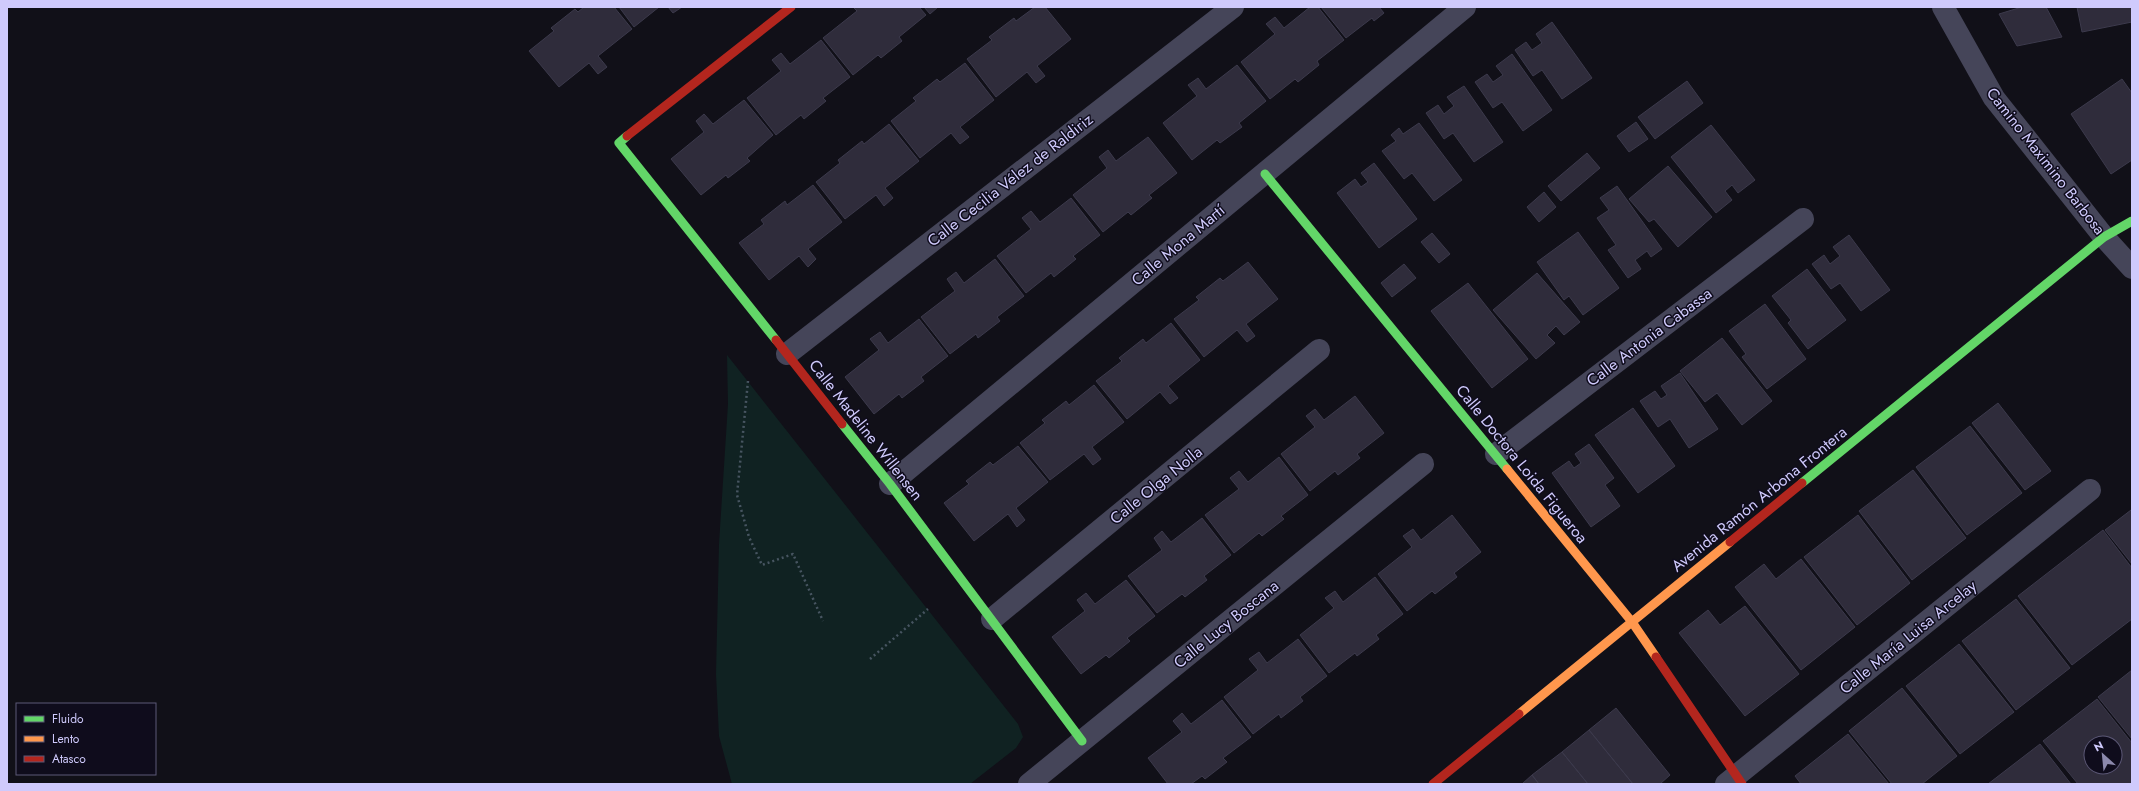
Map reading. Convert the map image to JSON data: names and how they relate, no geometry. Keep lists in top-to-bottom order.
{
  "streets": {
    "street": [
      "Camino Maximino Barbosa",
      "Calle Cecilia Vélez de Raldiriz",
      "Calle Mona Martí",
      "Calle Antonia Cabassa",
      "Calle Madeline Willensen",
      "Calle Doctora Loida Figueroa",
      "Calle Olga Nolla",
      "Avenida Ramón Arbona Frontera",
      "Calle Lucy Boscana",
      "Calle María Luisa Arcelay"
    ]
  },
  "crossings": [
    ["Camino Maximino Barbosa", "Avenida Ramón Arbona Frontera"],
    ["Calle Cecilia Vélez de Raldiriz", "Calle Madeline Willensen"],
    ["Calle Mona Martí", "Calle Madeline Willensen"],
    ["Calle Mona Martí", "Calle Doctora Loida Figueroa"],
    ["Calle Antonia Cabassa", "Calle Doctora Loida Figueroa"],
    ["Calle Madeline Willensen", "Calle Olga Nolla"],
    ["Calle Madeline Willensen", "Calle Lucy Boscana"],
    ["Calle Doctora Loida Figueroa", "Avenida Ramón Arbona Frontera"],
    ["Calle Doctora Loida Figueroa", "Calle María Luisa Arcelay"]
  ],
  "legend": ["Fluido", "Lento", "Atasco"],
  "north": "top left"
}
